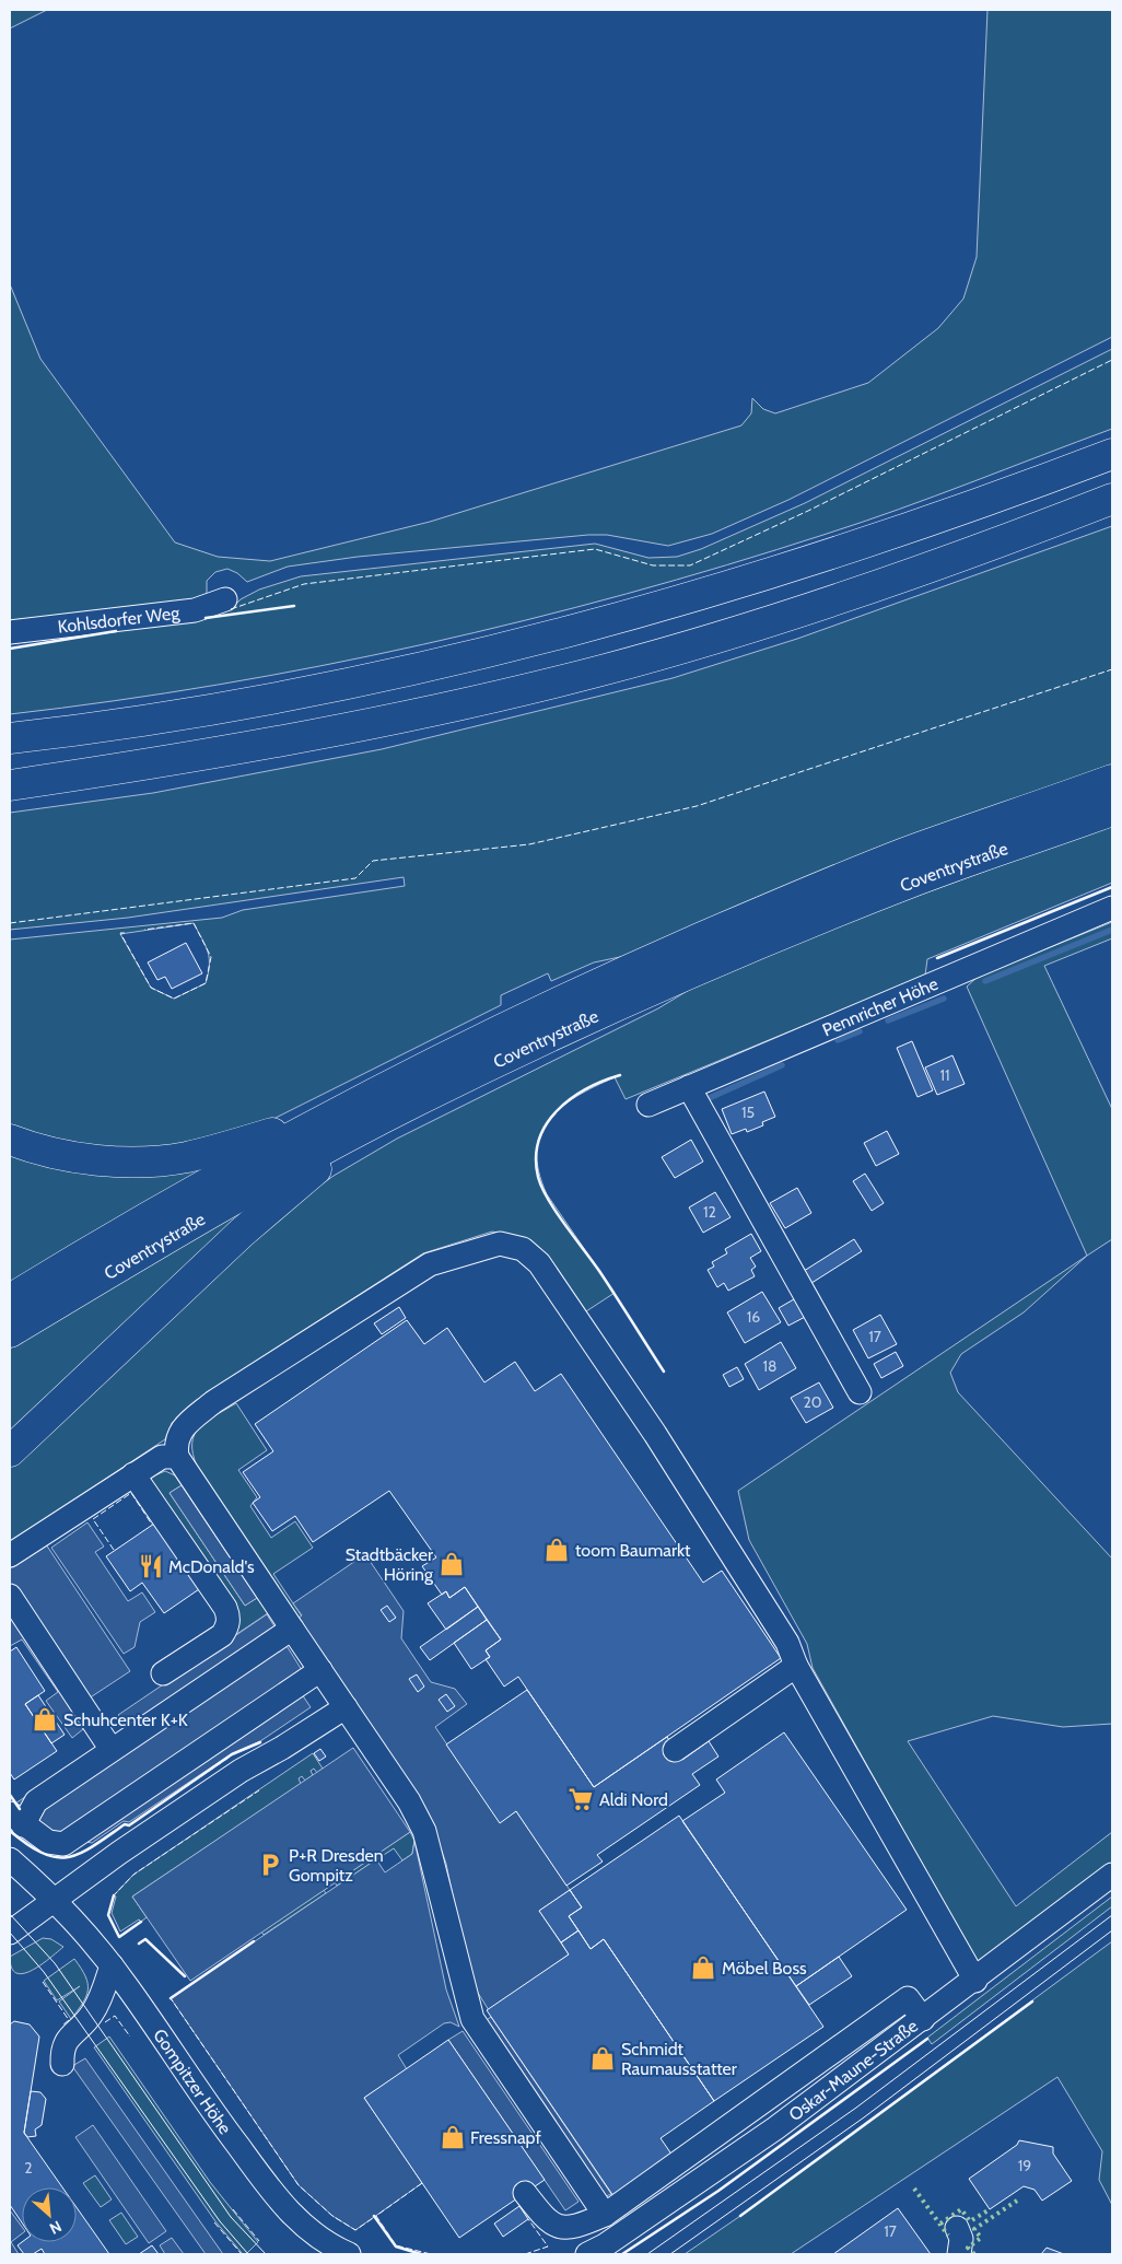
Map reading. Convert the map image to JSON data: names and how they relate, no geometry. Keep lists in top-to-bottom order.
{
  "streets": {
    "highway": ["Coventrystraße"],
    "street": [
      "Kohlsdorfer Weg",
      "Pennricher Höhe",
      "Oskar-Maune-Straße",
      "Gompitzer Höhe"
    ]
  },
  "places": {
    "shop": [
      "toom Baumarkt",
      "Stadtbäcker Höring",
      "Schuhcenter K+K",
      "Möbel Boss",
      "Schmidt Raumausstatter",
      "Fressnapf"
    ],
    "restaurant": ["McDonald's"],
    "supermarket": ["Aldi Nord"],
    "parking": ["P+R Dresden Gompitz"]
  },
  "house_numbers": [
    "11",
    "15",
    "12",
    "16",
    "17",
    "18",
    "20",
    "19",
    "2",
    "17"
  ],
  "north": "bottom right"
}
